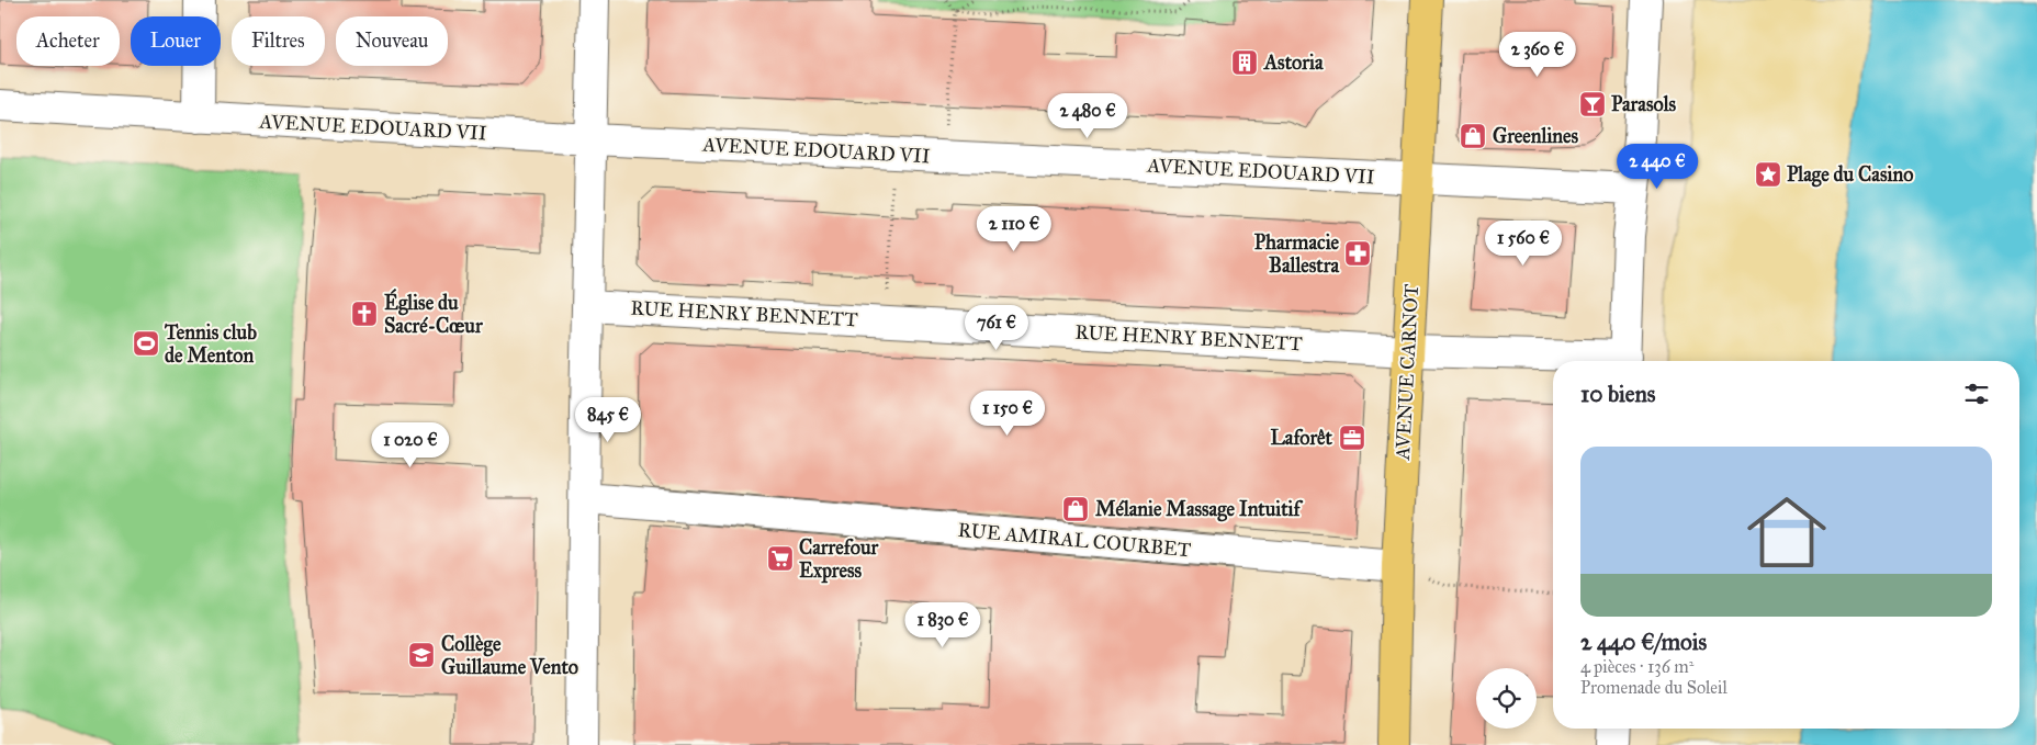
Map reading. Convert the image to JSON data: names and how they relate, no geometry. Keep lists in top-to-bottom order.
{
  "streets": {
    "main road": ["AVENUE CARNOT"],
    "street": ["AVENUE EDOUARD VII", "RUE HENRY BENNETT", "RUE AMIRAL COURBET"]
  },
  "crossings": [
    ["AVENUE EDOUARD VII", "AVENUE CARNOT"],
    ["RUE HENRY BENNETT", "AVENUE CARNOT"],
    ["AVENUE CARNOT", "RUE AMIRAL COURBET"]
  ],
  "places": {
    "building": ["Astoria"],
    "bar": ["Parasols"],
    "shop": ["Greenlines", "Mélanie Massage Intuitif"],
    "place": ["Plage du Casino"],
    "pharmacy": ["Pharmacie Ballestra"],
    "church": ["Église du Sacré-Cœur"],
    "sports": ["Tennis club de Menton"],
    "office": ["Laforêt"],
    "supermarket": ["Carrefour Express"],
    "school or university": ["Collège Guillaume Vento"]
  },
  "page": {
    "chip": [
      "Acheter",
      "Louer",
      "Filtres",
      "Nouveau"
    ],
    "price": [
      "2 360 €",
      "2 480 €",
      "2 440 €",
      "2 110 €",
      "1 560 €",
      "761 €",
      "1 150 €",
      "845 €",
      "1 020 €",
      "1 830 €"
    ],
    "heading": "10 biens",
    "list": [
      {
        "name": "2 440 €/mois",
        "note": "4 pièces · 136 m² · Promenade du Soleil"
      }
    ]
  }
}
